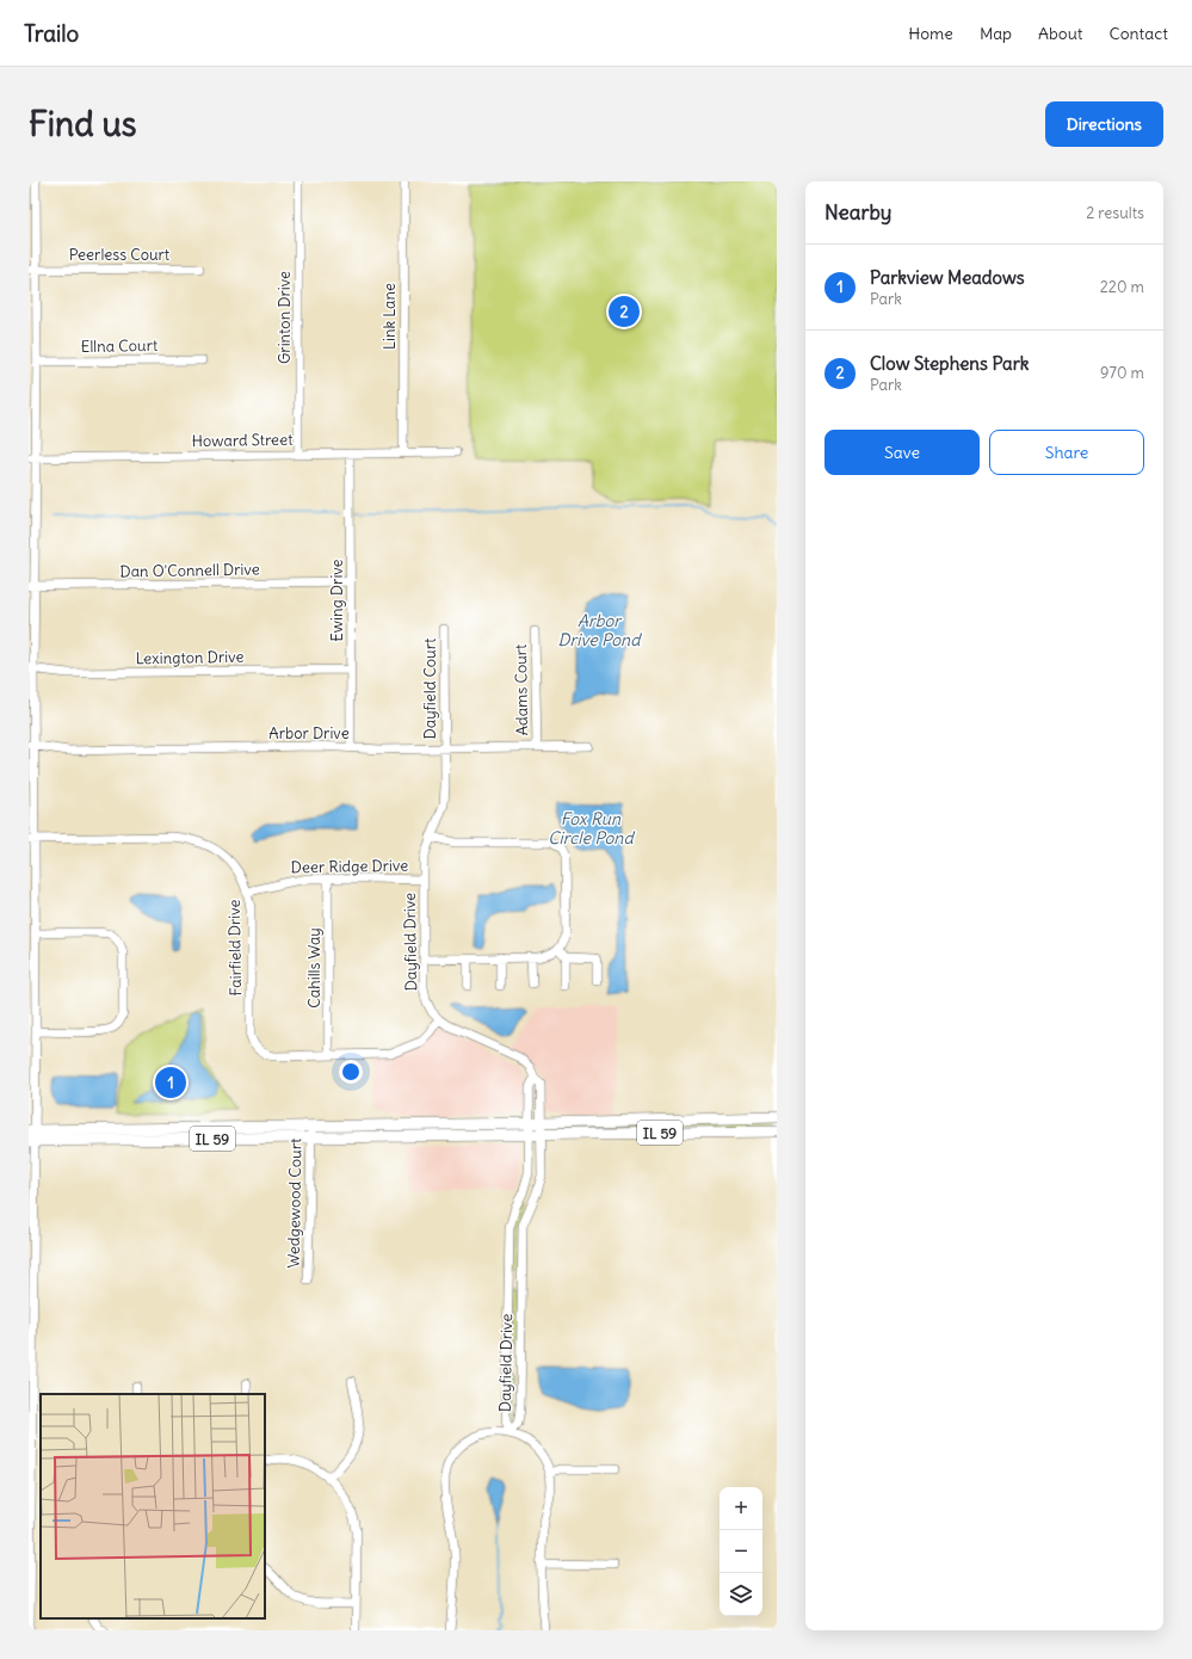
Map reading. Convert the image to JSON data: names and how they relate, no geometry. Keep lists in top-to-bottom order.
{
  "streets": {
    "main road": ["IL 59"],
    "street": [
      "Peerless Court",
      "Link Lane",
      "Grinton Drive",
      "Ellna Court",
      "Howard Street",
      "Dan O'Connell Drive",
      "Ewing Drive",
      "Lexington Drive",
      "Dayfield Court",
      "Adams Court",
      "Arbor Drive",
      "Deer Ridge Drive",
      "Dayfield Drive",
      "Fairfield Drive",
      "Cahills Way",
      "Wedgewood Court"
    ]
  },
  "crossings": [
    ["Link Lane", "Howard Street"],
    ["Grinton Drive", "Howard Street"],
    ["Howard Street", "Ewing Drive"],
    ["Dan O'Connell Drive", "Ewing Drive"],
    ["Ewing Drive", "Lexington Drive"],
    ["Ewing Drive", "Arbor Drive"],
    ["Dayfield Court", "Arbor Drive"],
    ["Dayfield Court", "Dayfield Drive"],
    ["Adams Court", "Arbor Drive"],
    ["Arbor Drive", "Dayfield Drive"],
    ["Deer Ridge Drive", "Dayfield Drive"],
    ["Deer Ridge Drive", "Fairfield Drive"],
    ["Deer Ridge Drive", "Cahills Way"],
    ["Dayfield Drive", "Fairfield Drive"],
    ["Dayfield Drive", "IL 59"],
    ["Fairfield Drive", "Cahills Way"],
    ["IL 59", "Wedgewood Court"]
  ],
  "water": ["Arbor Drive Pond", "Fox Run Circle Pond"],
  "page": {
    "header": "Trailo",
    "nav": [
      "Home",
      "Map",
      "About",
      "Contact"
    ],
    "buttons": [
      "Directions",
      ["Save", "Share"]
    ],
    "title": "Find us",
    "heading": ["Nearby", "2 results"],
    "list": [
      {
        "mark": "1",
        "name": "Parkview Meadows",
        "note": "Park",
        "value": "220 m"
      },
      {
        "mark": "2",
        "name": "Clow Stephens Park",
        "note": "Park",
        "value": "970 m"
      }
    ],
    "pins": ["2", "1"],
    "map_buttons": ["+", "−"]
  }
}
